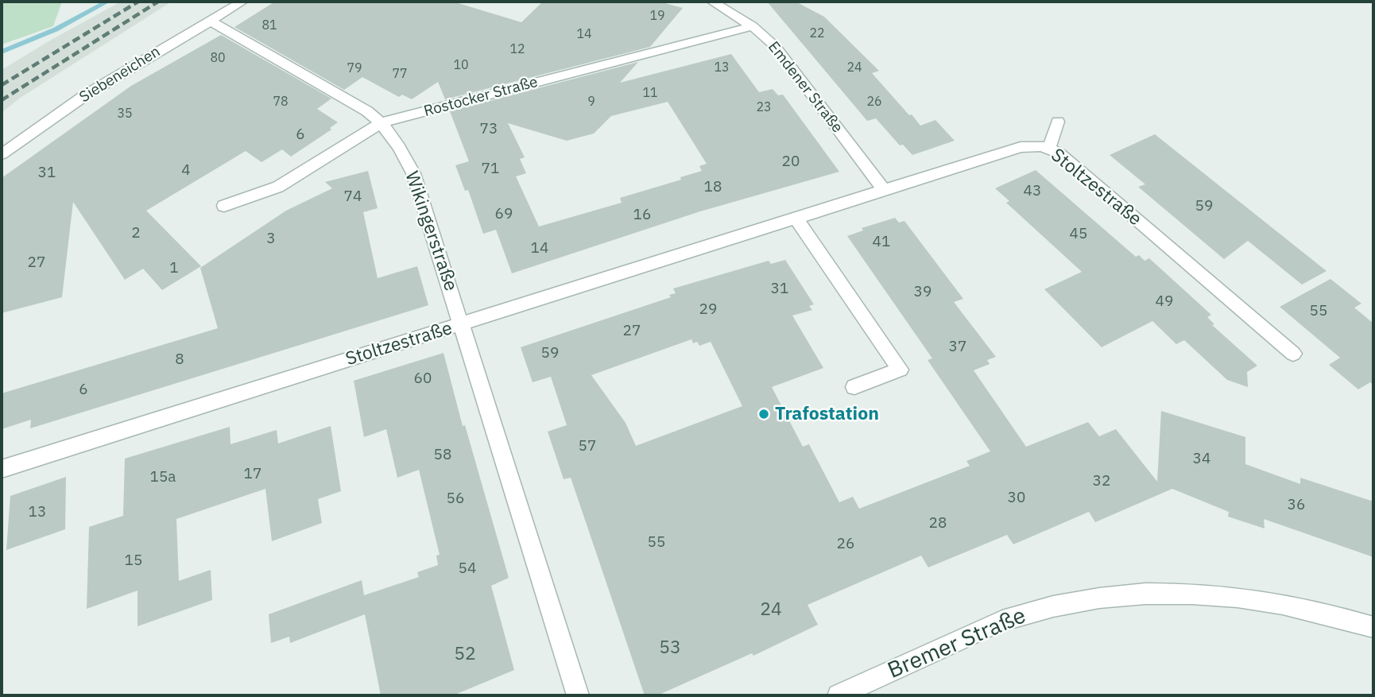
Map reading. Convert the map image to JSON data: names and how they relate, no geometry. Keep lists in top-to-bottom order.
{
  "streets": {
    "street": [
      "Siebeneichen",
      "Emdener Straße",
      "Rostocker Straße",
      "Stoltzestraße",
      "Wikingerstraße",
      "Bremer Straße"
    ]
  },
  "crossings": [
    ["Siebeneichen", "Wikingerstraße"],
    ["Emdener Straße", "Rostocker Straße"],
    ["Emdener Straße", "Stoltzestraße"],
    ["Rostocker Straße", "Wikingerstraße"],
    ["Stoltzestraße", "Wikingerstraße"]
  ],
  "places": ["Trafostation"],
  "house_numbers": [
    "19",
    "81",
    "22",
    "14",
    "12",
    "80",
    "10",
    "13",
    "24",
    "79",
    "77",
    "11",
    "78",
    "9",
    "26",
    "23",
    "35",
    "73",
    "6",
    "20",
    "71",
    "4",
    "31",
    "18",
    "43",
    "74",
    "59",
    "69",
    "16",
    "2",
    "45",
    "3",
    "41",
    "14",
    "27",
    "1",
    "31",
    "39",
    "49",
    "29",
    "55",
    "27",
    "37",
    "59",
    "8",
    "60",
    "6",
    "57",
    "58",
    "34",
    "17",
    "15a",
    "32",
    "30",
    "56",
    "36",
    "13",
    "28",
    "55",
    "26",
    "15",
    "54",
    "24",
    "53",
    "52"
  ]
}
